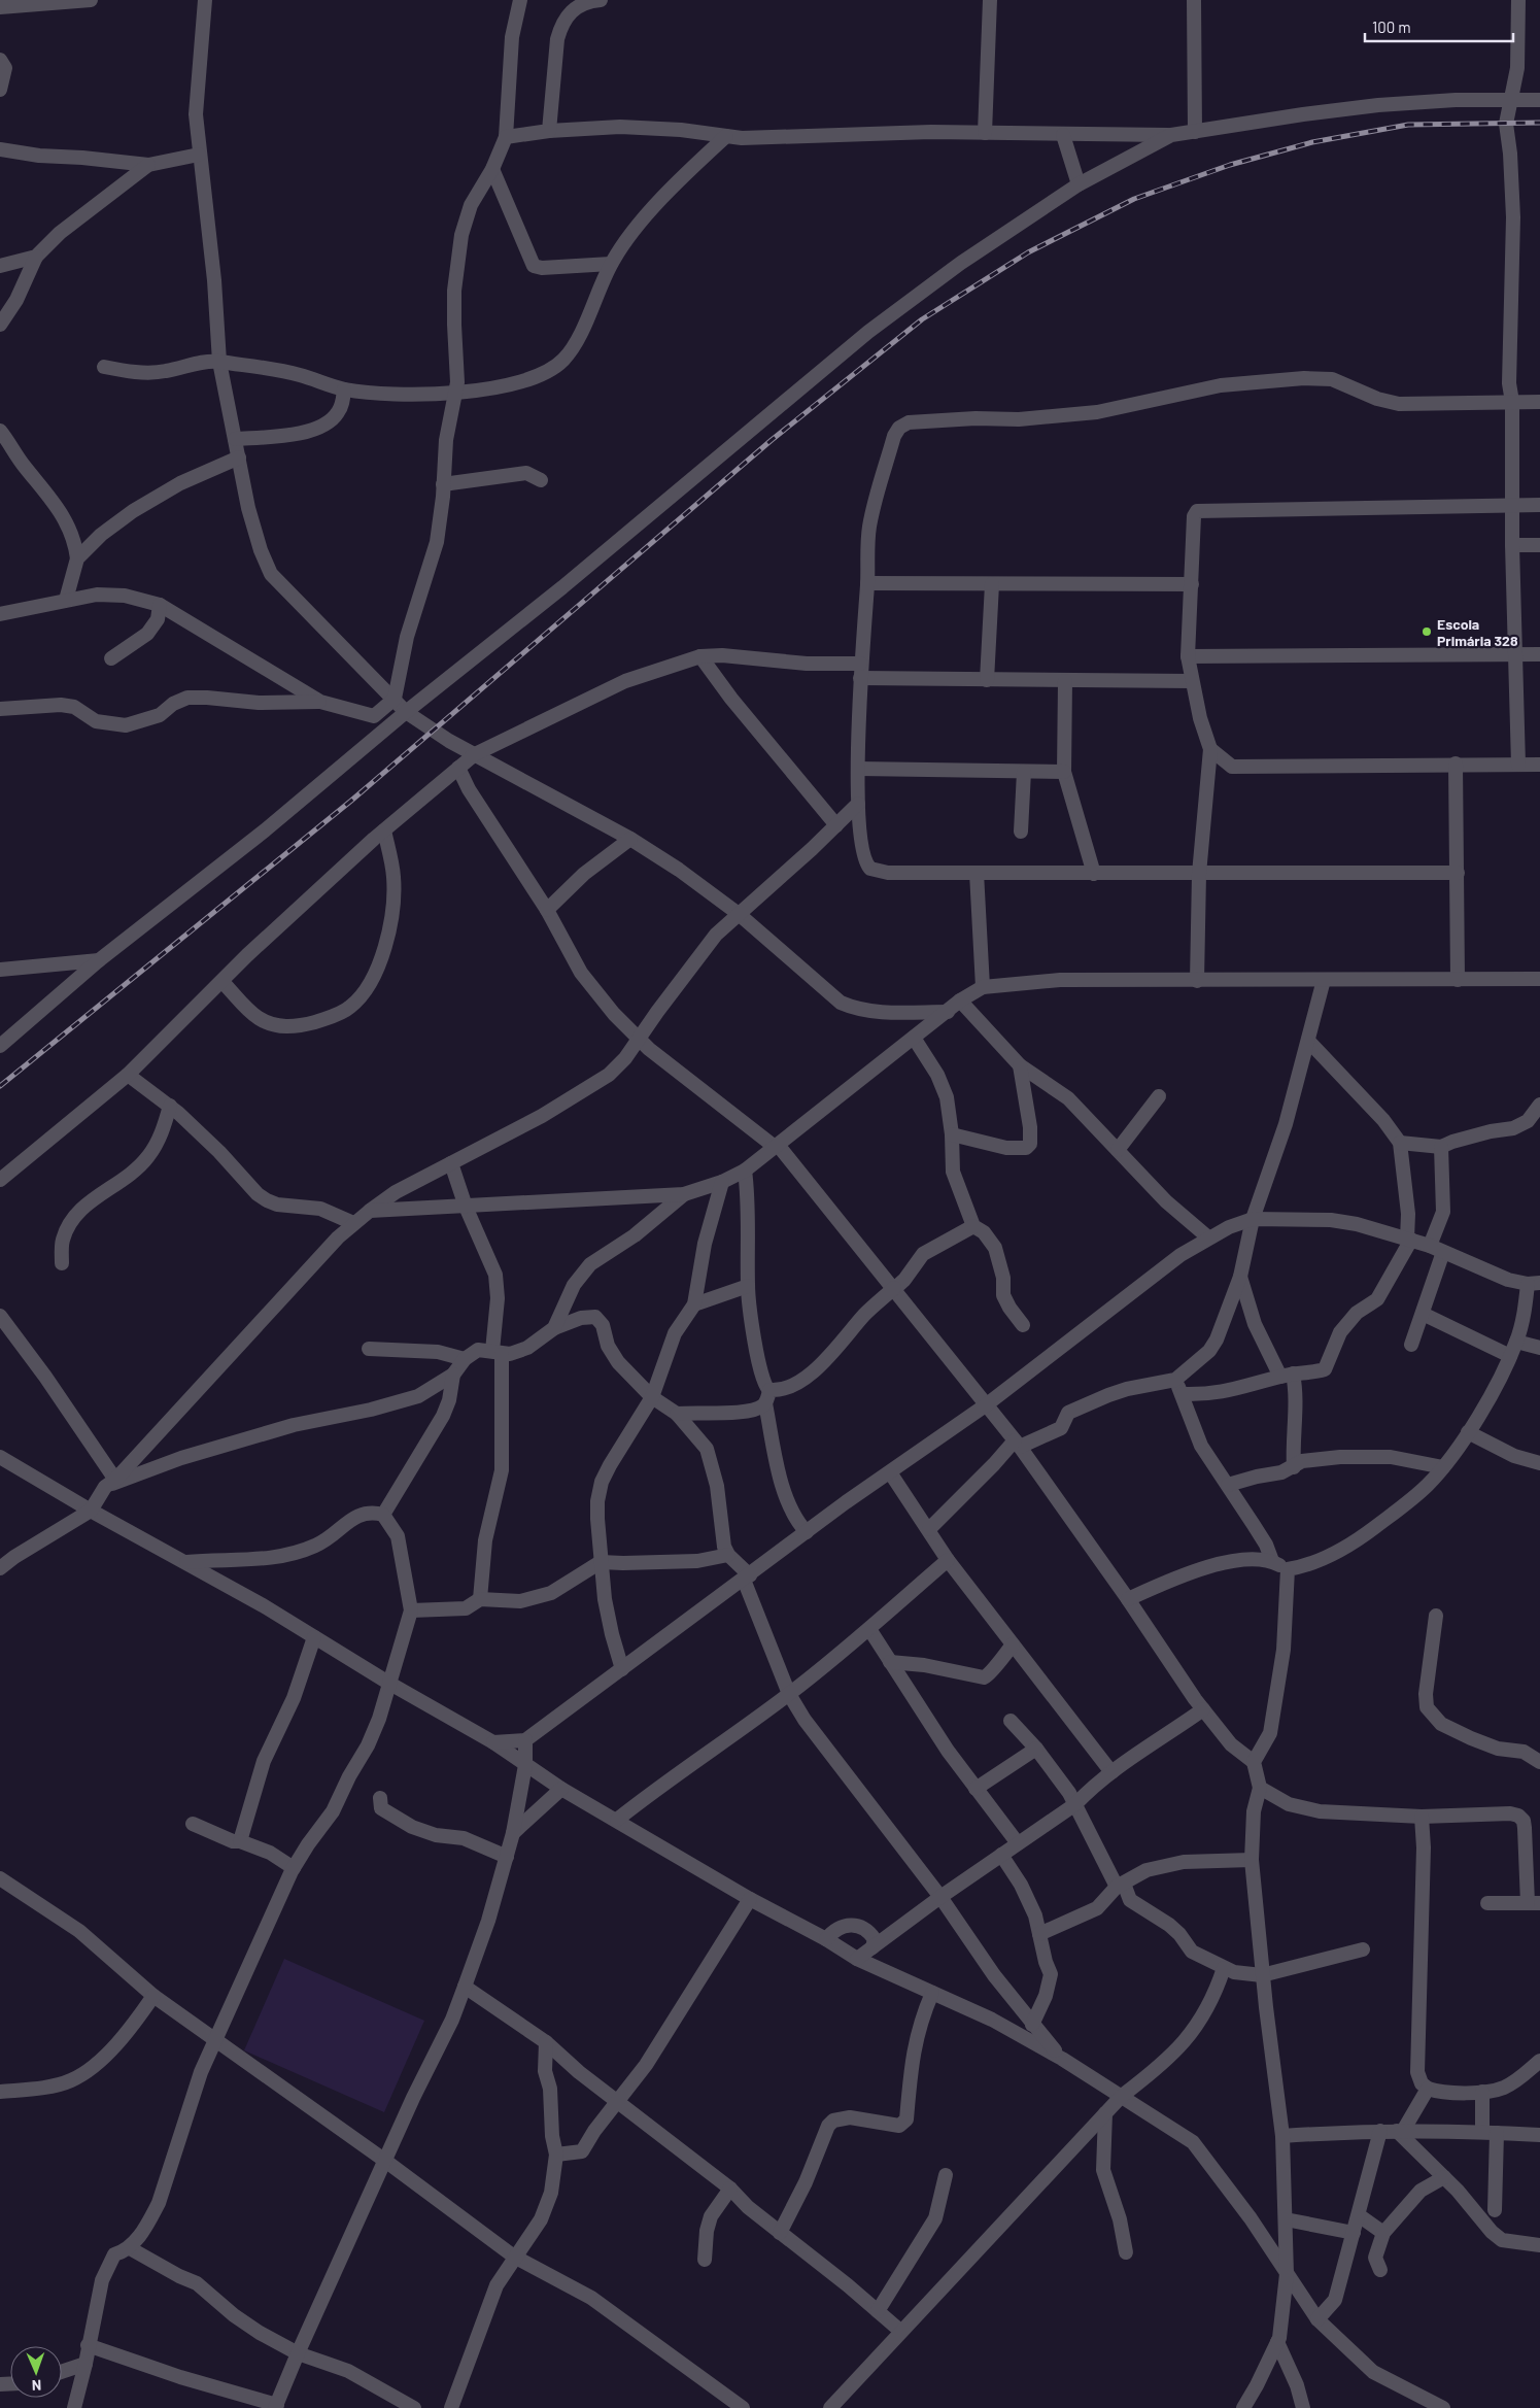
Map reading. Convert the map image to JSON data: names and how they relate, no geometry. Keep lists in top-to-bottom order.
{
  "places": ["Escola Primária 328"],
  "scale_bar": "100 m",
  "north": "bottom"
}
